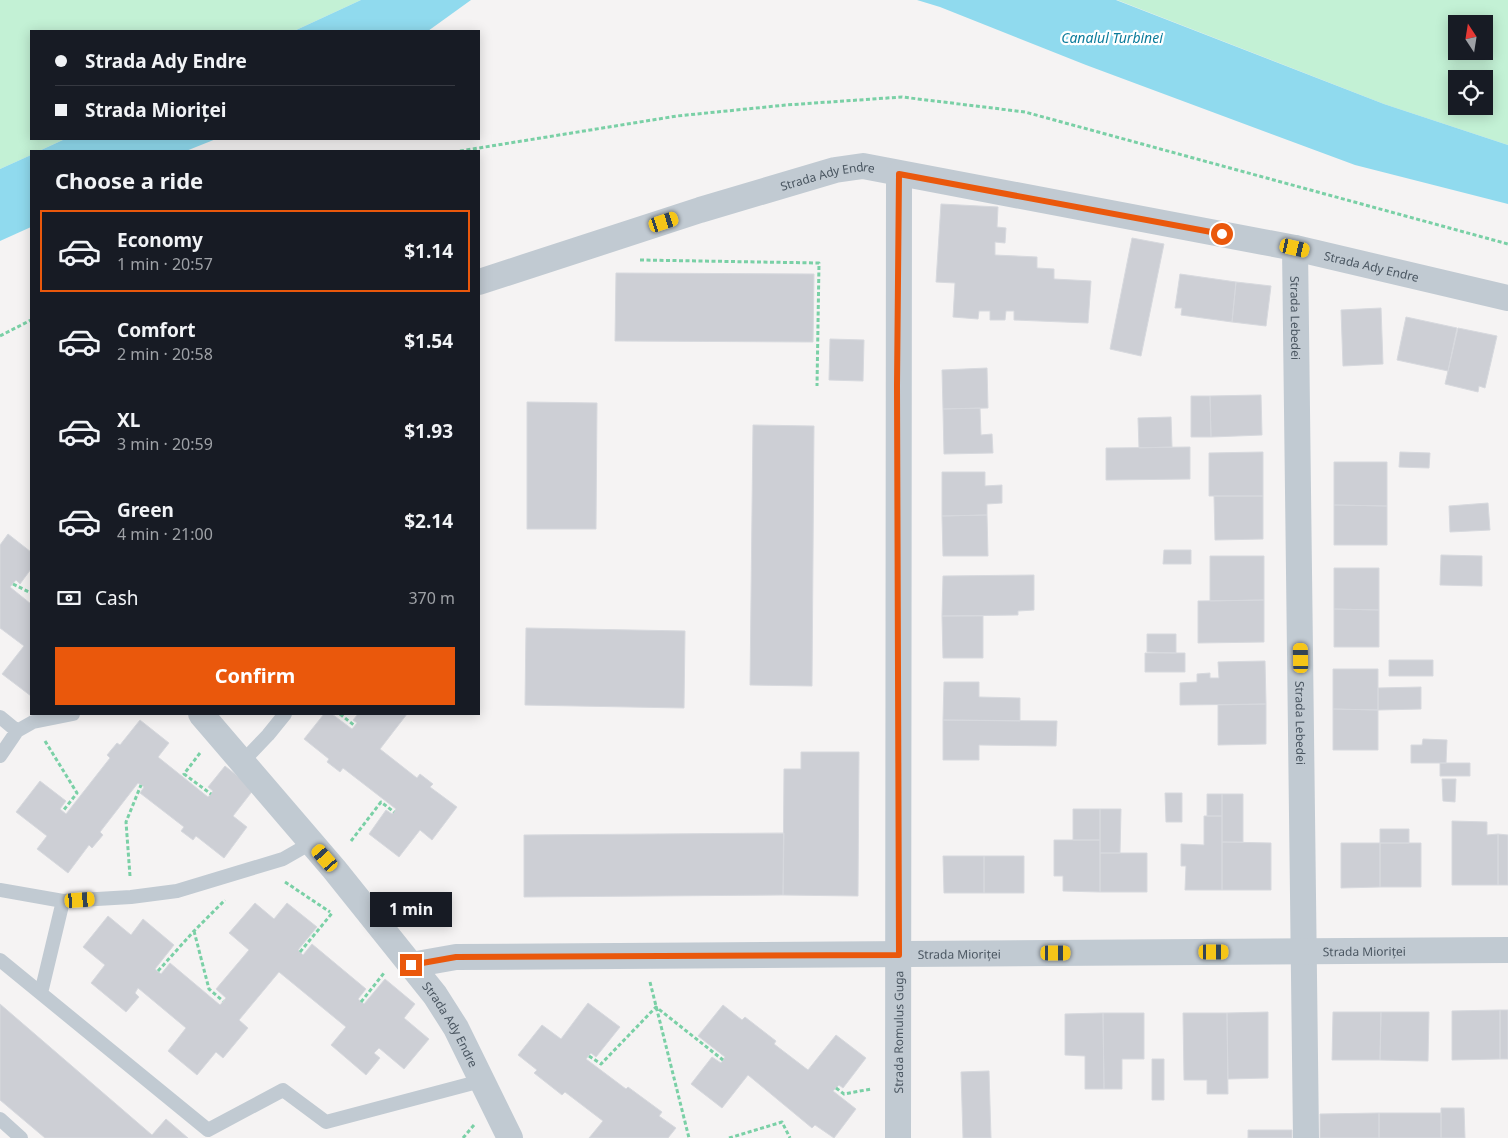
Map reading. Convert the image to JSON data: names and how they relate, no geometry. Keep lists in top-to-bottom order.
{
  "streets": {
    "street": [
      "Strada Ady Endre",
      "Strada Lebedei",
      "Strada Mioriței",
      "Strada Romulus Guga"
    ]
  },
  "crossings": [
    ["Strada Ady Endre", "Strada Lebedei"],
    ["Strada Ady Endre", "Strada Mioriței"],
    ["Strada Ady Endre", "Strada Romulus Guga"],
    ["Strada Lebedei", "Strada Mioriței"],
    ["Strada Mioriței", "Strada Romulus Guga"]
  ],
  "water": ["Canalul Turbinei"],
  "north": "top",
  "page": {
    "banner": ["Strada Ady Endre", "Strada Mioriței"],
    "heading": "Choose a ride",
    "list": [
      {
        "name": "Economy",
        "note": "1 min · 20:57",
        "value": "$1.14"
      },
      {
        "name": "Comfort",
        "note": "2 min · 20:58",
        "value": "$1.54"
      },
      {
        "name": "XL",
        "note": "3 min · 20:59",
        "value": "$1.93"
      },
      {
        "name": "Green",
        "note": "4 min · 21:00",
        "value": "$2.14"
      }
    ],
    "pay": ["Cash", "370 m"],
    "buttons": "Confirm",
    "bubble": "1 min"
  }
}
